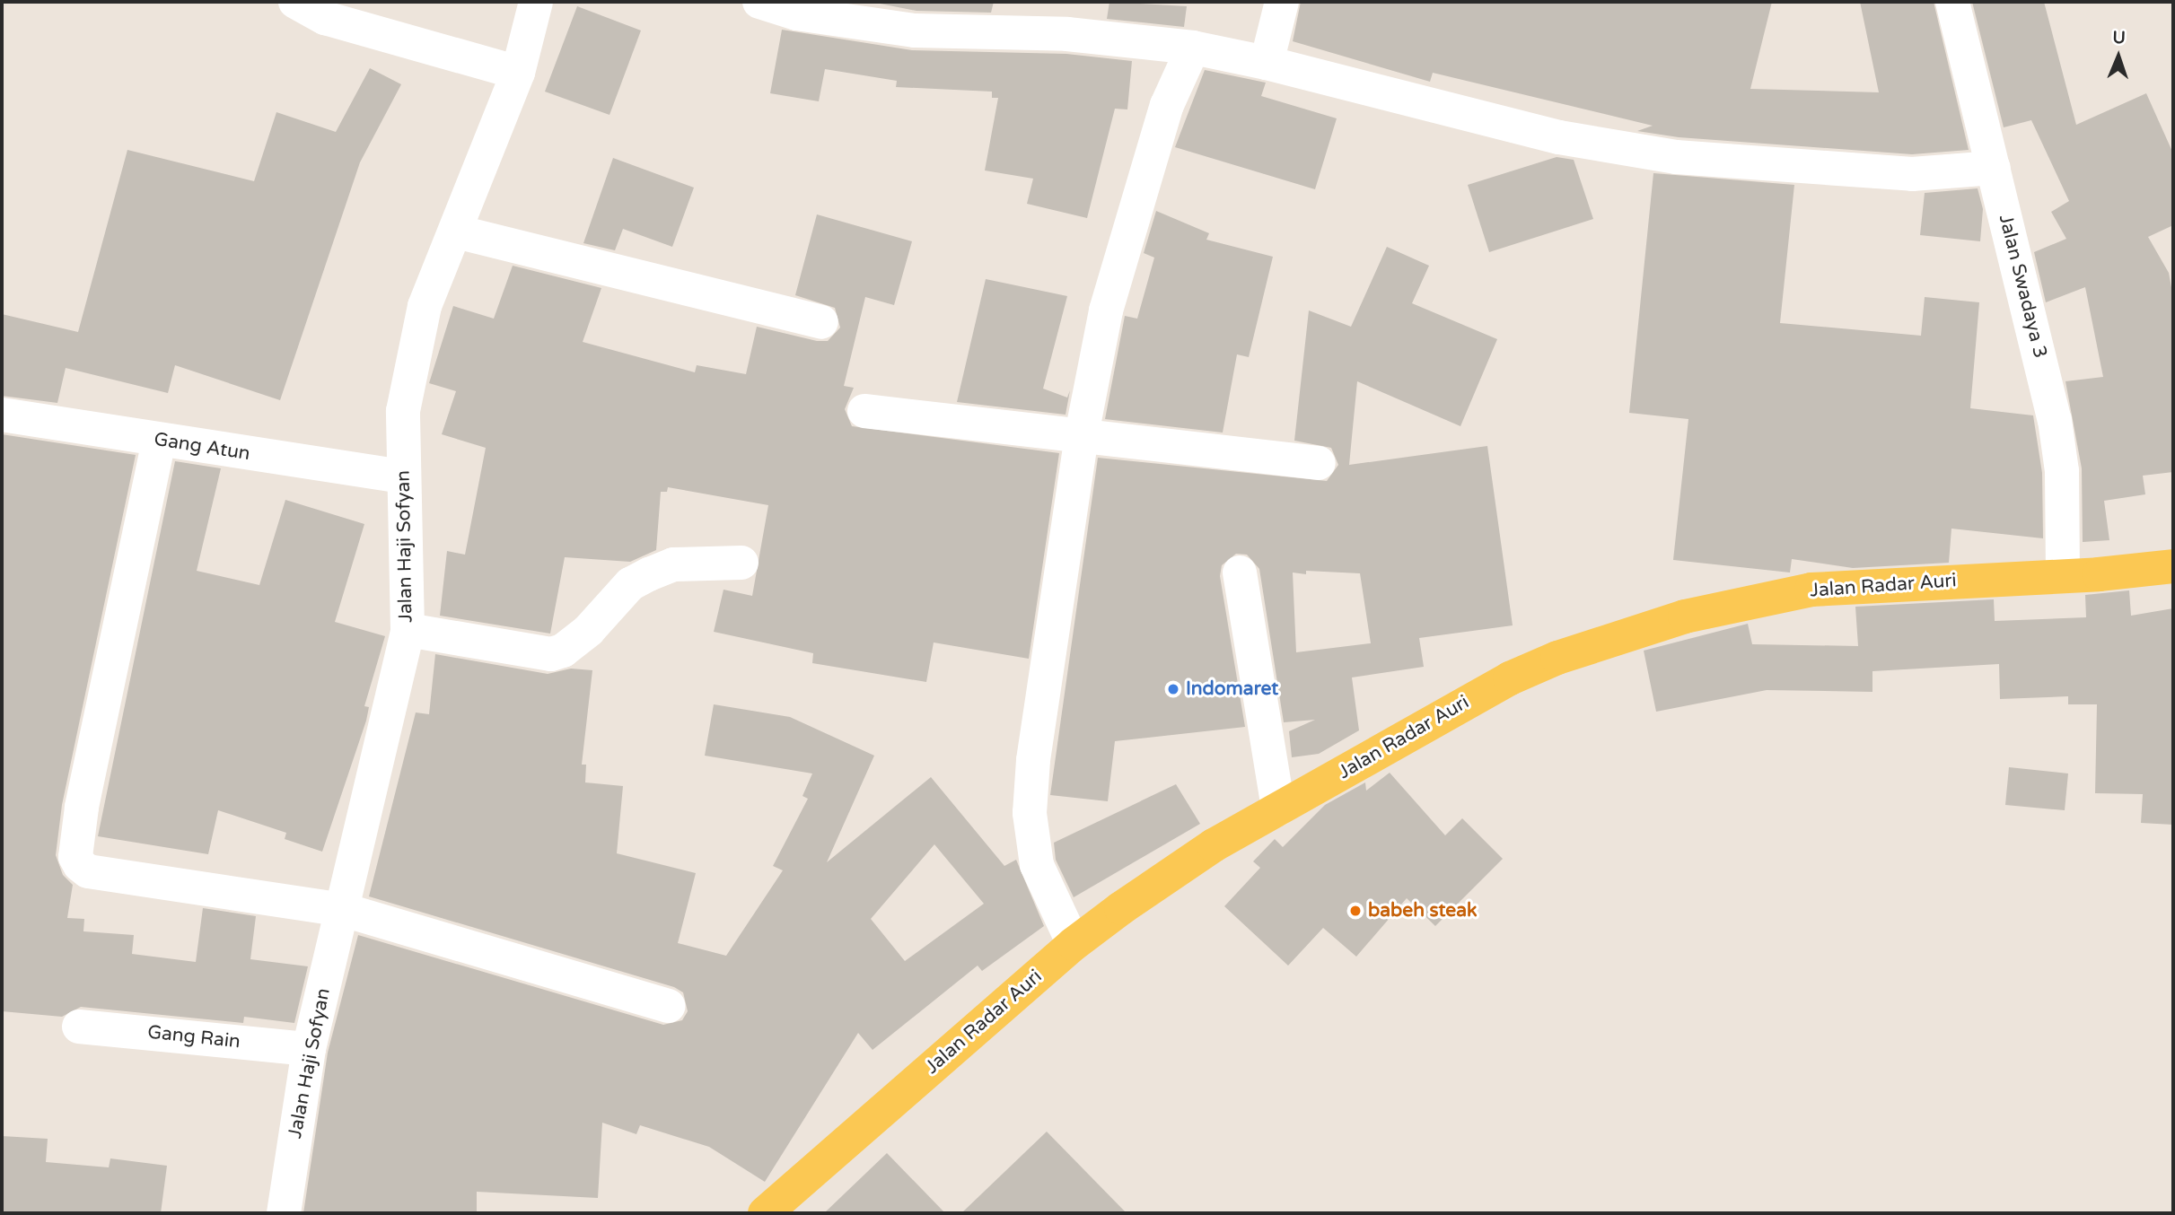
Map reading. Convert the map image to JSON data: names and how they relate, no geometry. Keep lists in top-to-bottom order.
{
  "streets": {
    "main road": ["Jalan Radar Auri"],
    "street": [
      "Jalan Swadaya 3",
      "Gang Atun",
      "Jalan Haji Sofyan",
      "Gang Rain"
    ]
  },
  "crossings": [
    ["Jalan Swadaya 3", "Jalan Radar Auri"],
    ["Gang Atun", "Jalan Haji Sofyan"],
    ["Jalan Haji Sofyan", "Gang Rain"]
  ],
  "places": ["Indomaret", "babeh steak"],
  "north": "top"
}
